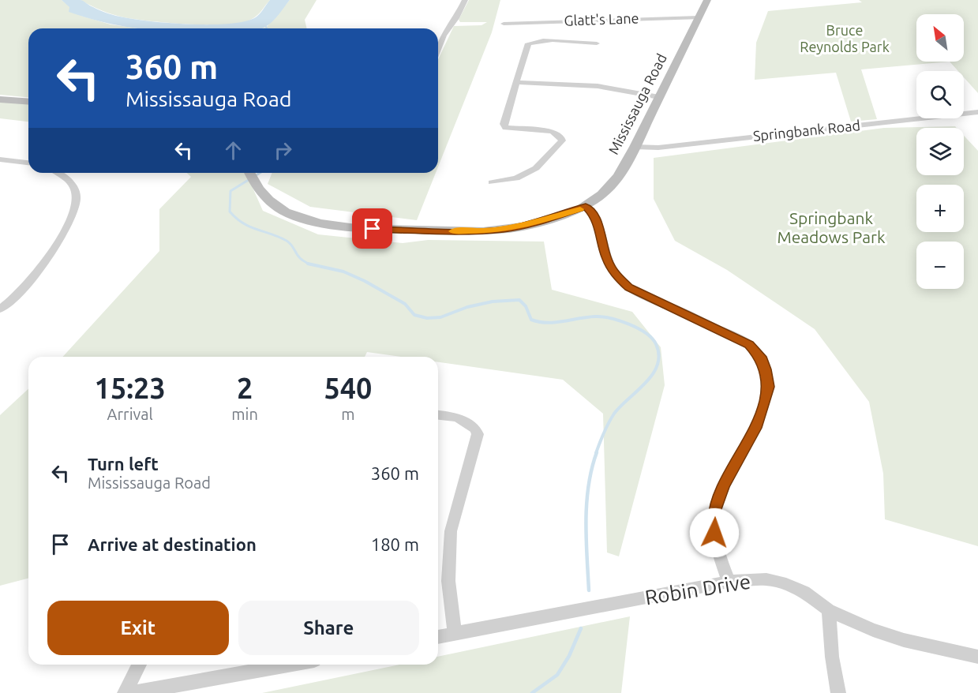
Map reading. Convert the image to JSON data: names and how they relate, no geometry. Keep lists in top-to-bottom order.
{
  "streets": {
    "main road": ["Mississauga Road"],
    "street": ["Glatt's Lane", "Springbank Road", "Robin Drive"]
  },
  "crossings": [
    ["Glatt's Lane", "Mississauga Road"],
    ["Mississauga Road", "Springbank Road"]
  ],
  "parks": ["Bruce Reynolds Park", "Springbank Meadows Park"],
  "north": "top left",
  "page": {
    "map_buttons": ["+", "−"],
    "turn": ["360 m", "Mississauga Road"],
    "eta": [
      "15:23",
      "Arrival",
      "2",
      "min",
      "540",
      "m"
    ],
    "list": [
      {
        "name": "Turn left",
        "note": "Mississauga Road",
        "value": "360 m"
      },
      {
        "name": "Arrive at destination",
        "value": "180 m"
      }
    ],
    "buttons": ["Exit", "Share"]
  }
}
